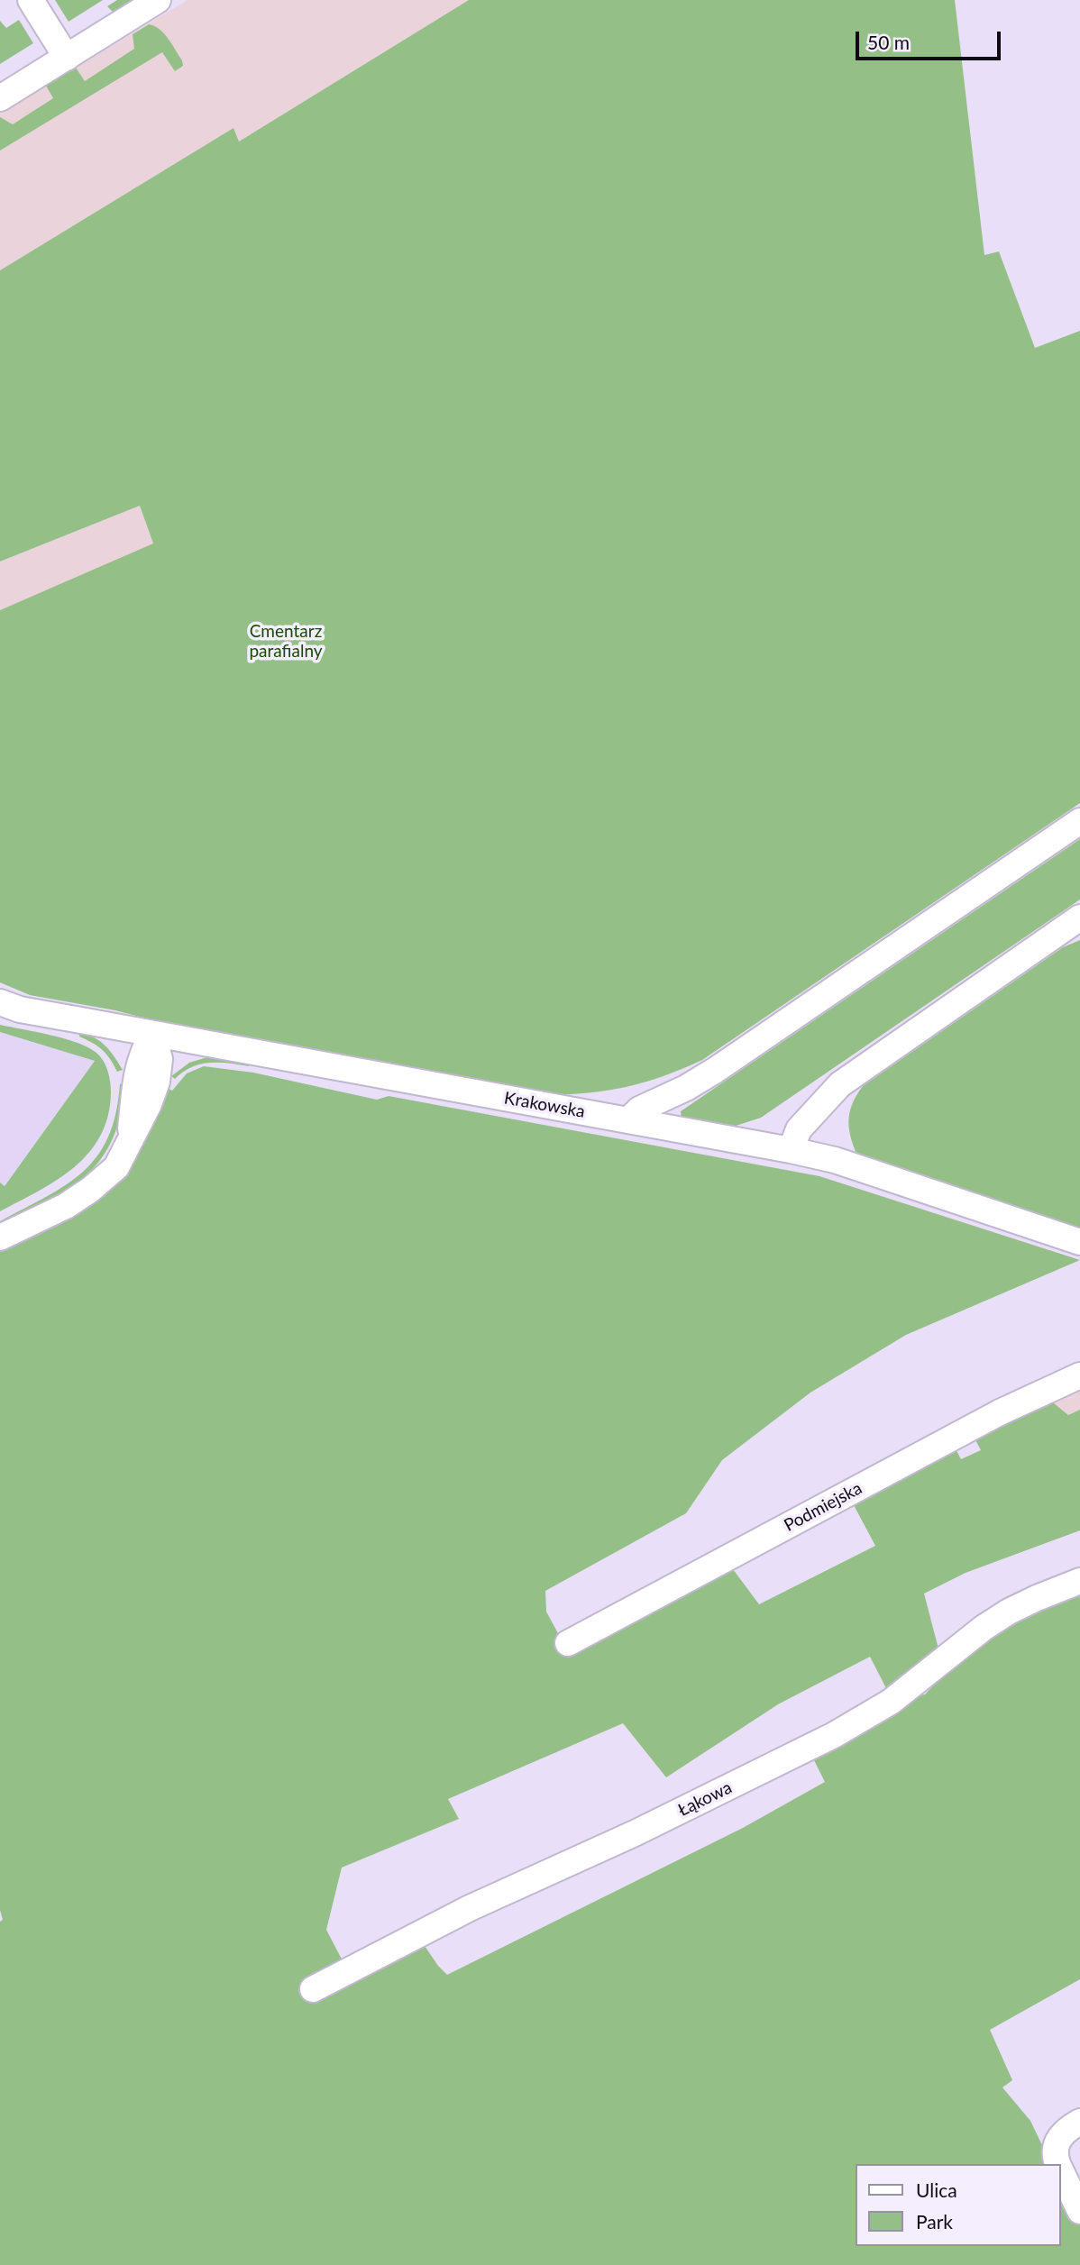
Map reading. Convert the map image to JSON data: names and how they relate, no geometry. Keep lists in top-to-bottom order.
{
  "streets": {
    "street": ["Krakowska", "Podmiejska", "Łąkowa"]
  },
  "parks": ["Cmentarz parafialny"],
  "legend": ["Ulica", "Park"],
  "scale_bar": "50 m"
}
